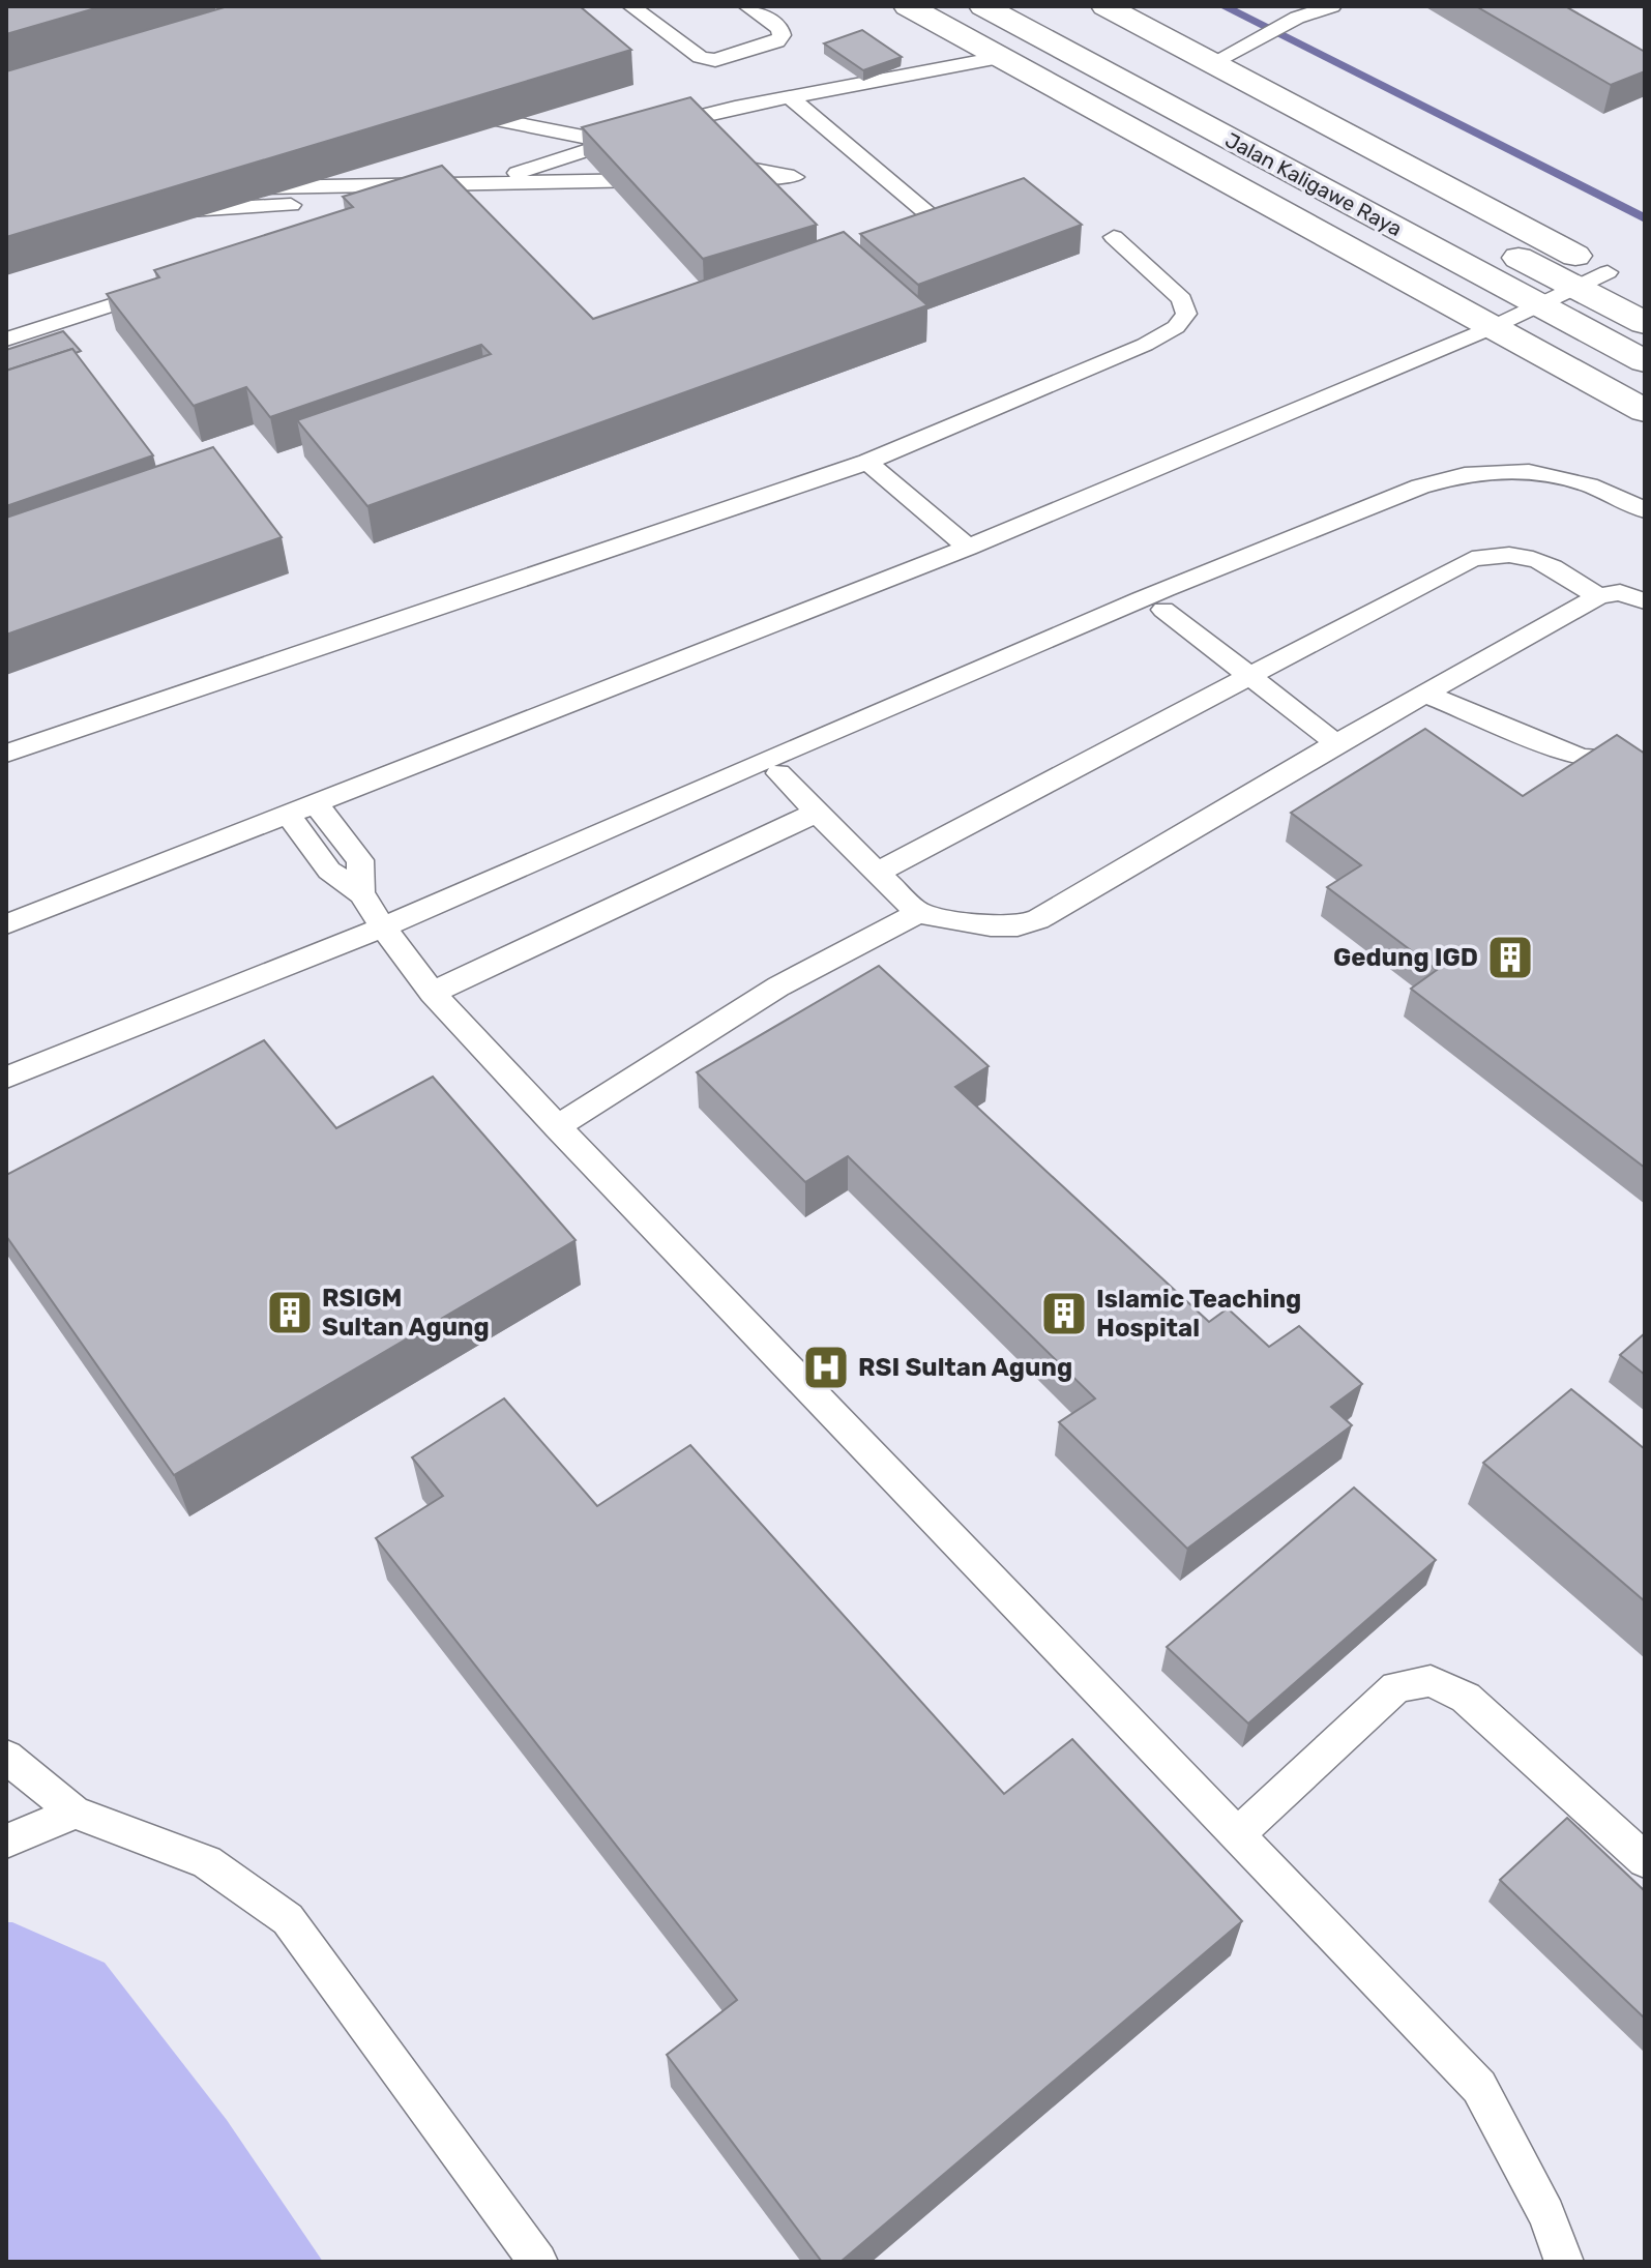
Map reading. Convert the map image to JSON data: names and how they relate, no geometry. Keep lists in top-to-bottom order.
{
  "streets": {
    "highway": ["Jalan Kaligawe Raya"]
  },
  "places": {
    "building": ["Gedung IGD", "RSIGM Sultan Agung", "Islamic Teaching Hospital"],
    "hospital": ["RSI Sultan Agung"]
  }
}
